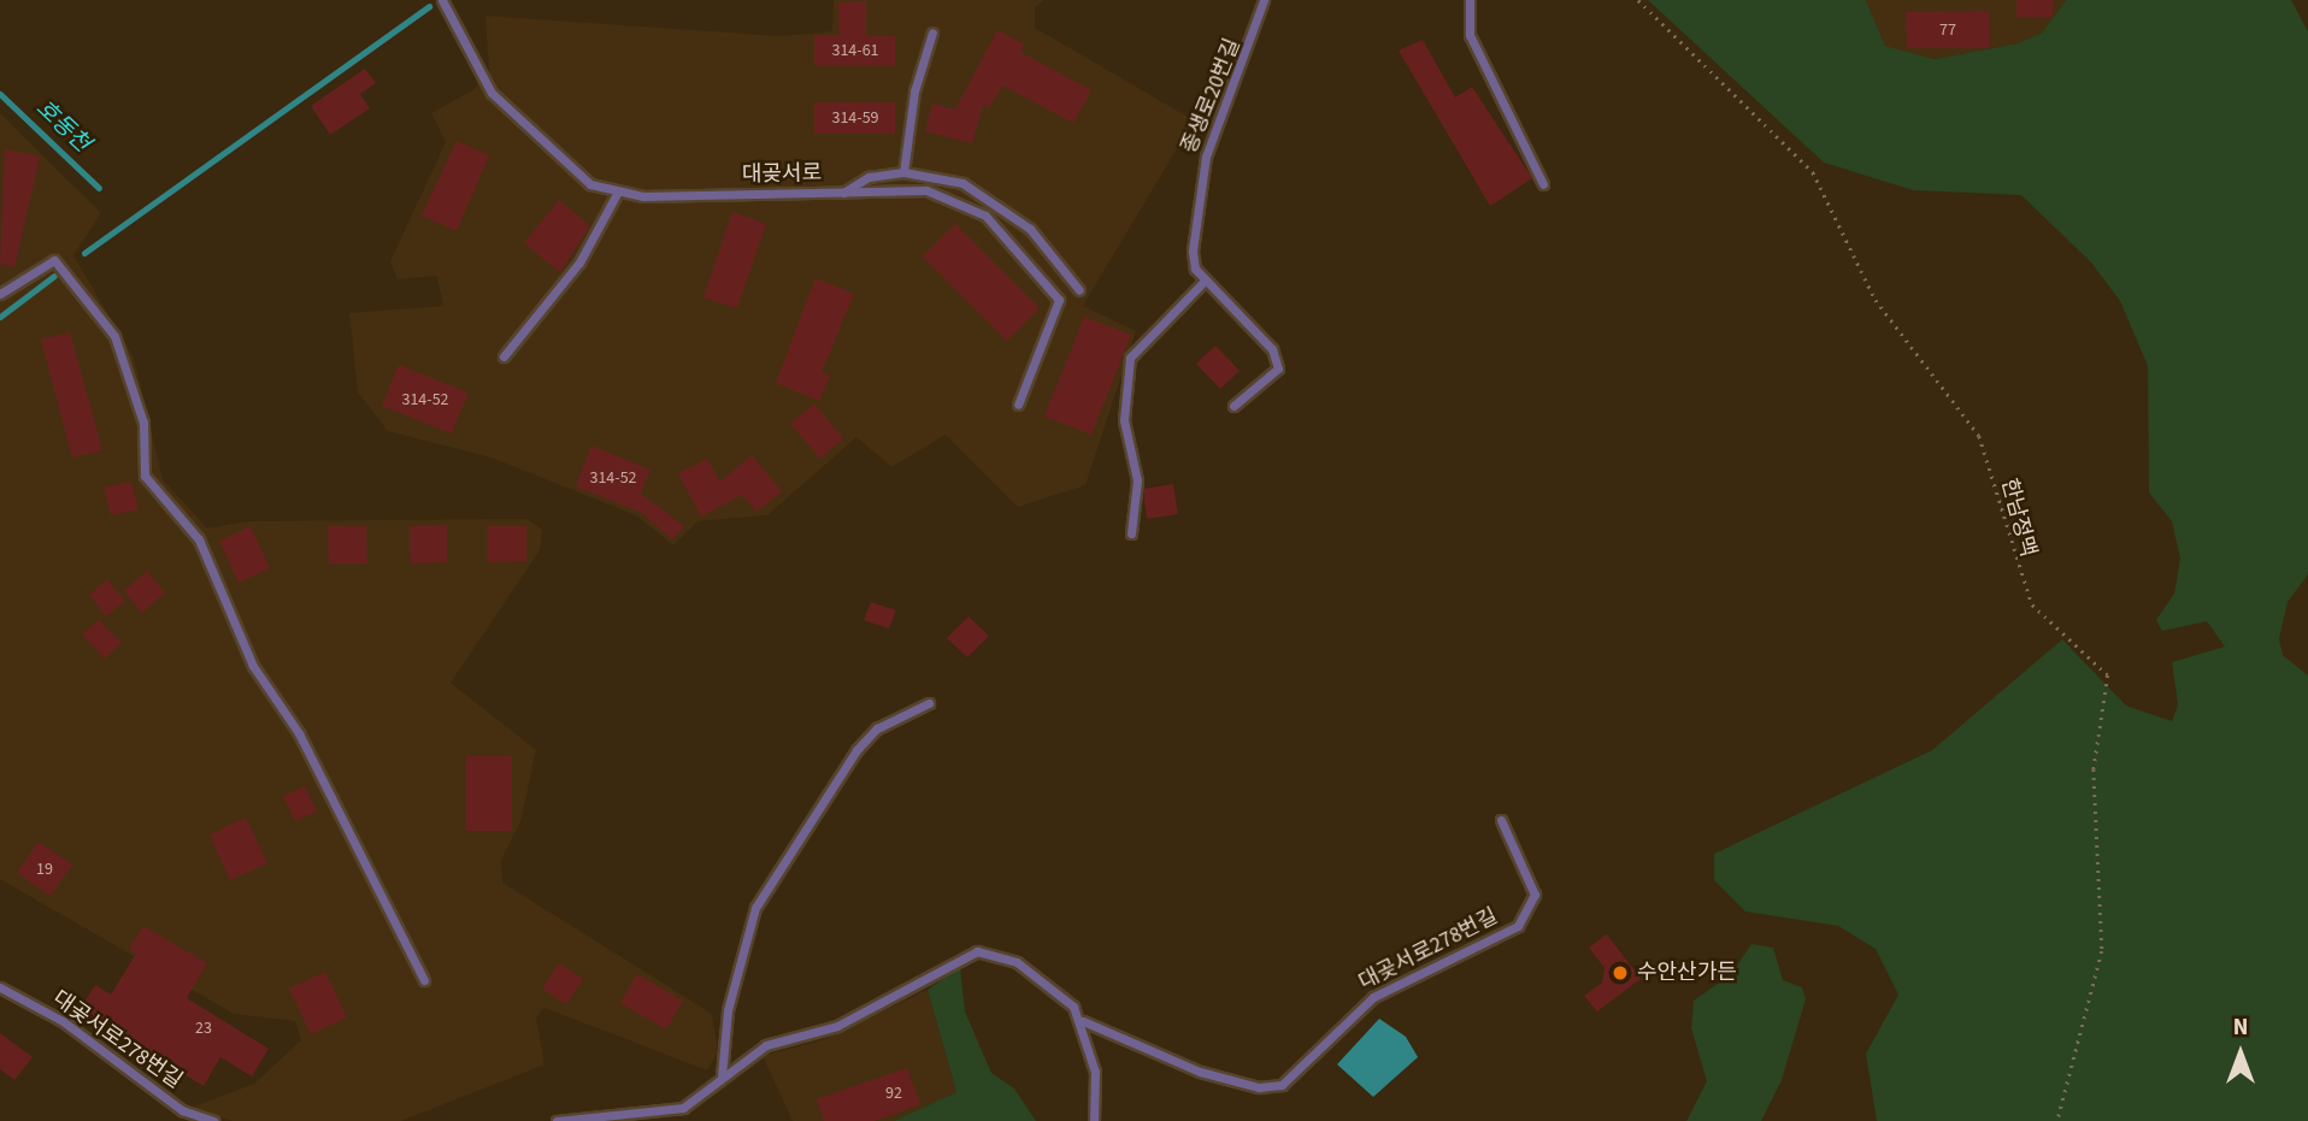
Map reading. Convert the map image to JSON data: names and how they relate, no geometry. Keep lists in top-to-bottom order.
{
  "streets": {
    "lane": ["종생로20번길", "대곶서로", "대곶서로278번길"],
    "path": ["한남정맥"]
  },
  "water": ["호동천"],
  "places": ["수안산가든"],
  "house_numbers": [
    "77",
    "314-61",
    "314-59",
    "314-52",
    "314-52",
    "19",
    "23",
    "92"
  ],
  "north": "top"
}
